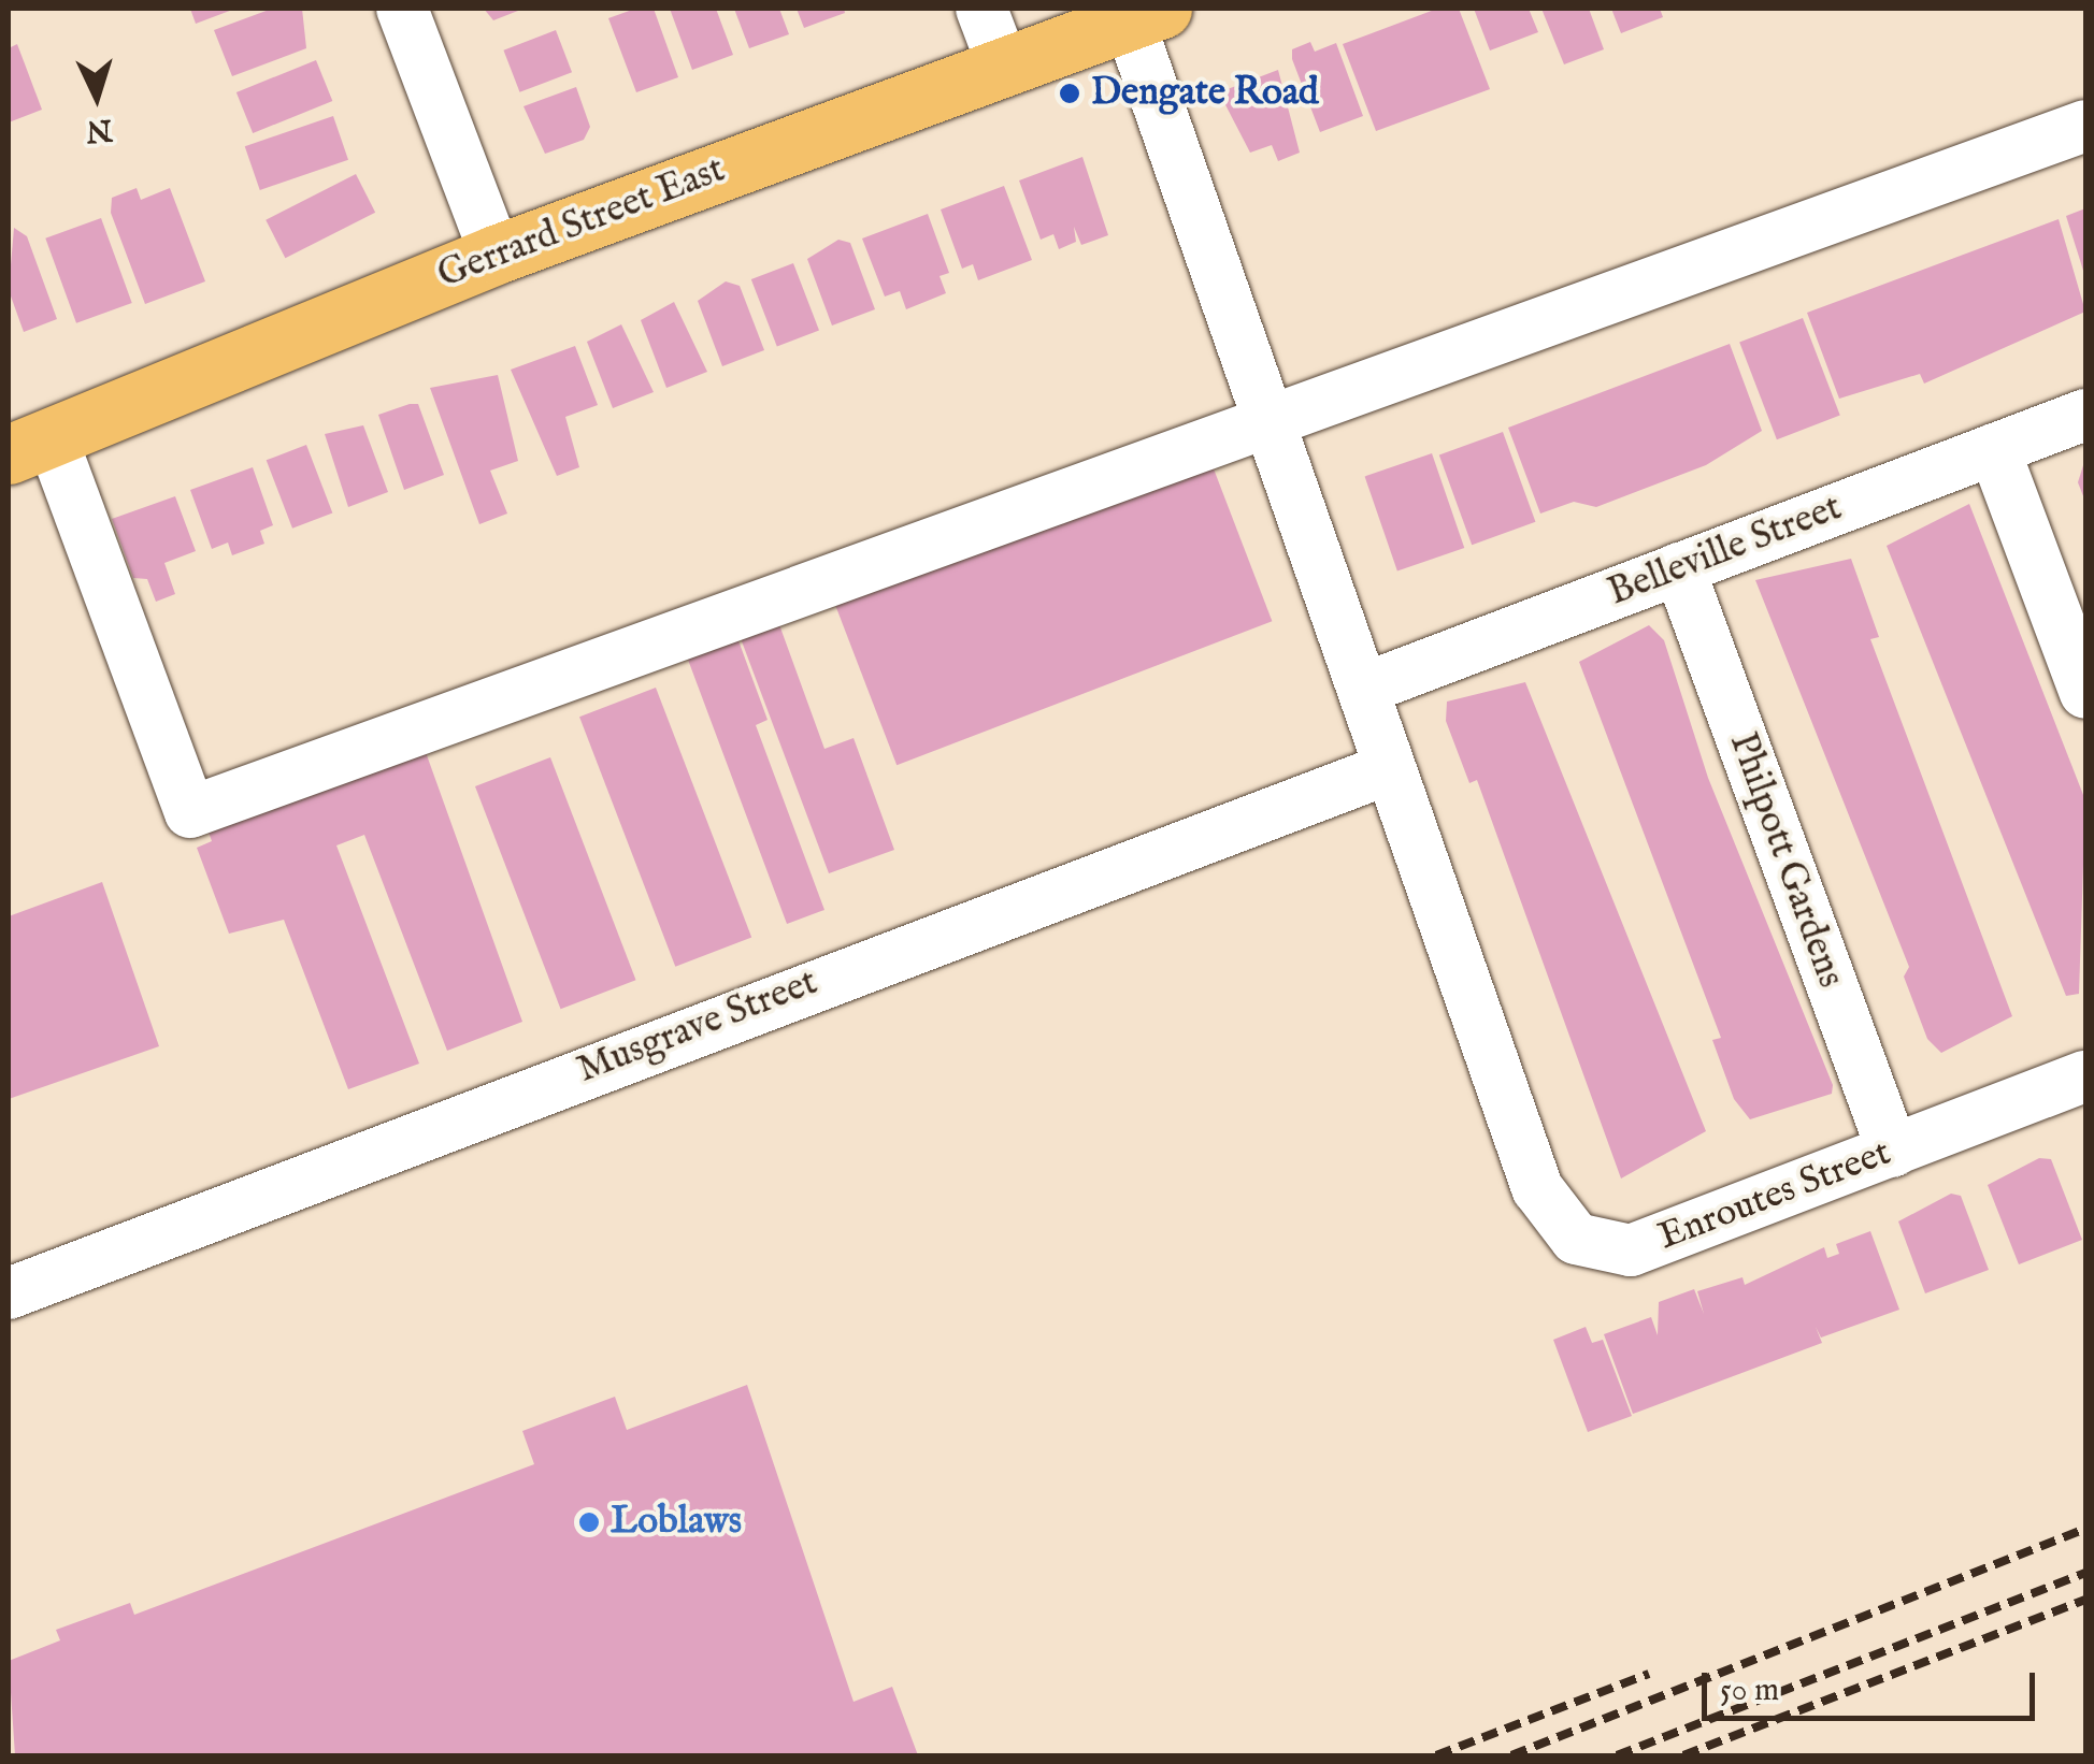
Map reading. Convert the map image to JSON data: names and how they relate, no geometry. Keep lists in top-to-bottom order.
{
  "streets": {
    "main road": ["Gerrard Street East"],
    "street": [
      "Belleville Street",
      "Philpott Gardens",
      "Musgrave Street",
      "Enroutes Street"
    ]
  },
  "crossings": [
    ["Belleville Street", "Philpott Gardens"],
    ["Philpott Gardens", "Enroutes Street"],
    ["Musgrave Street", "Enroutes Street"]
  ],
  "places": ["Dengate Road", "Loblaws"],
  "scale_bar": "50 m",
  "north": "bottom"
}
